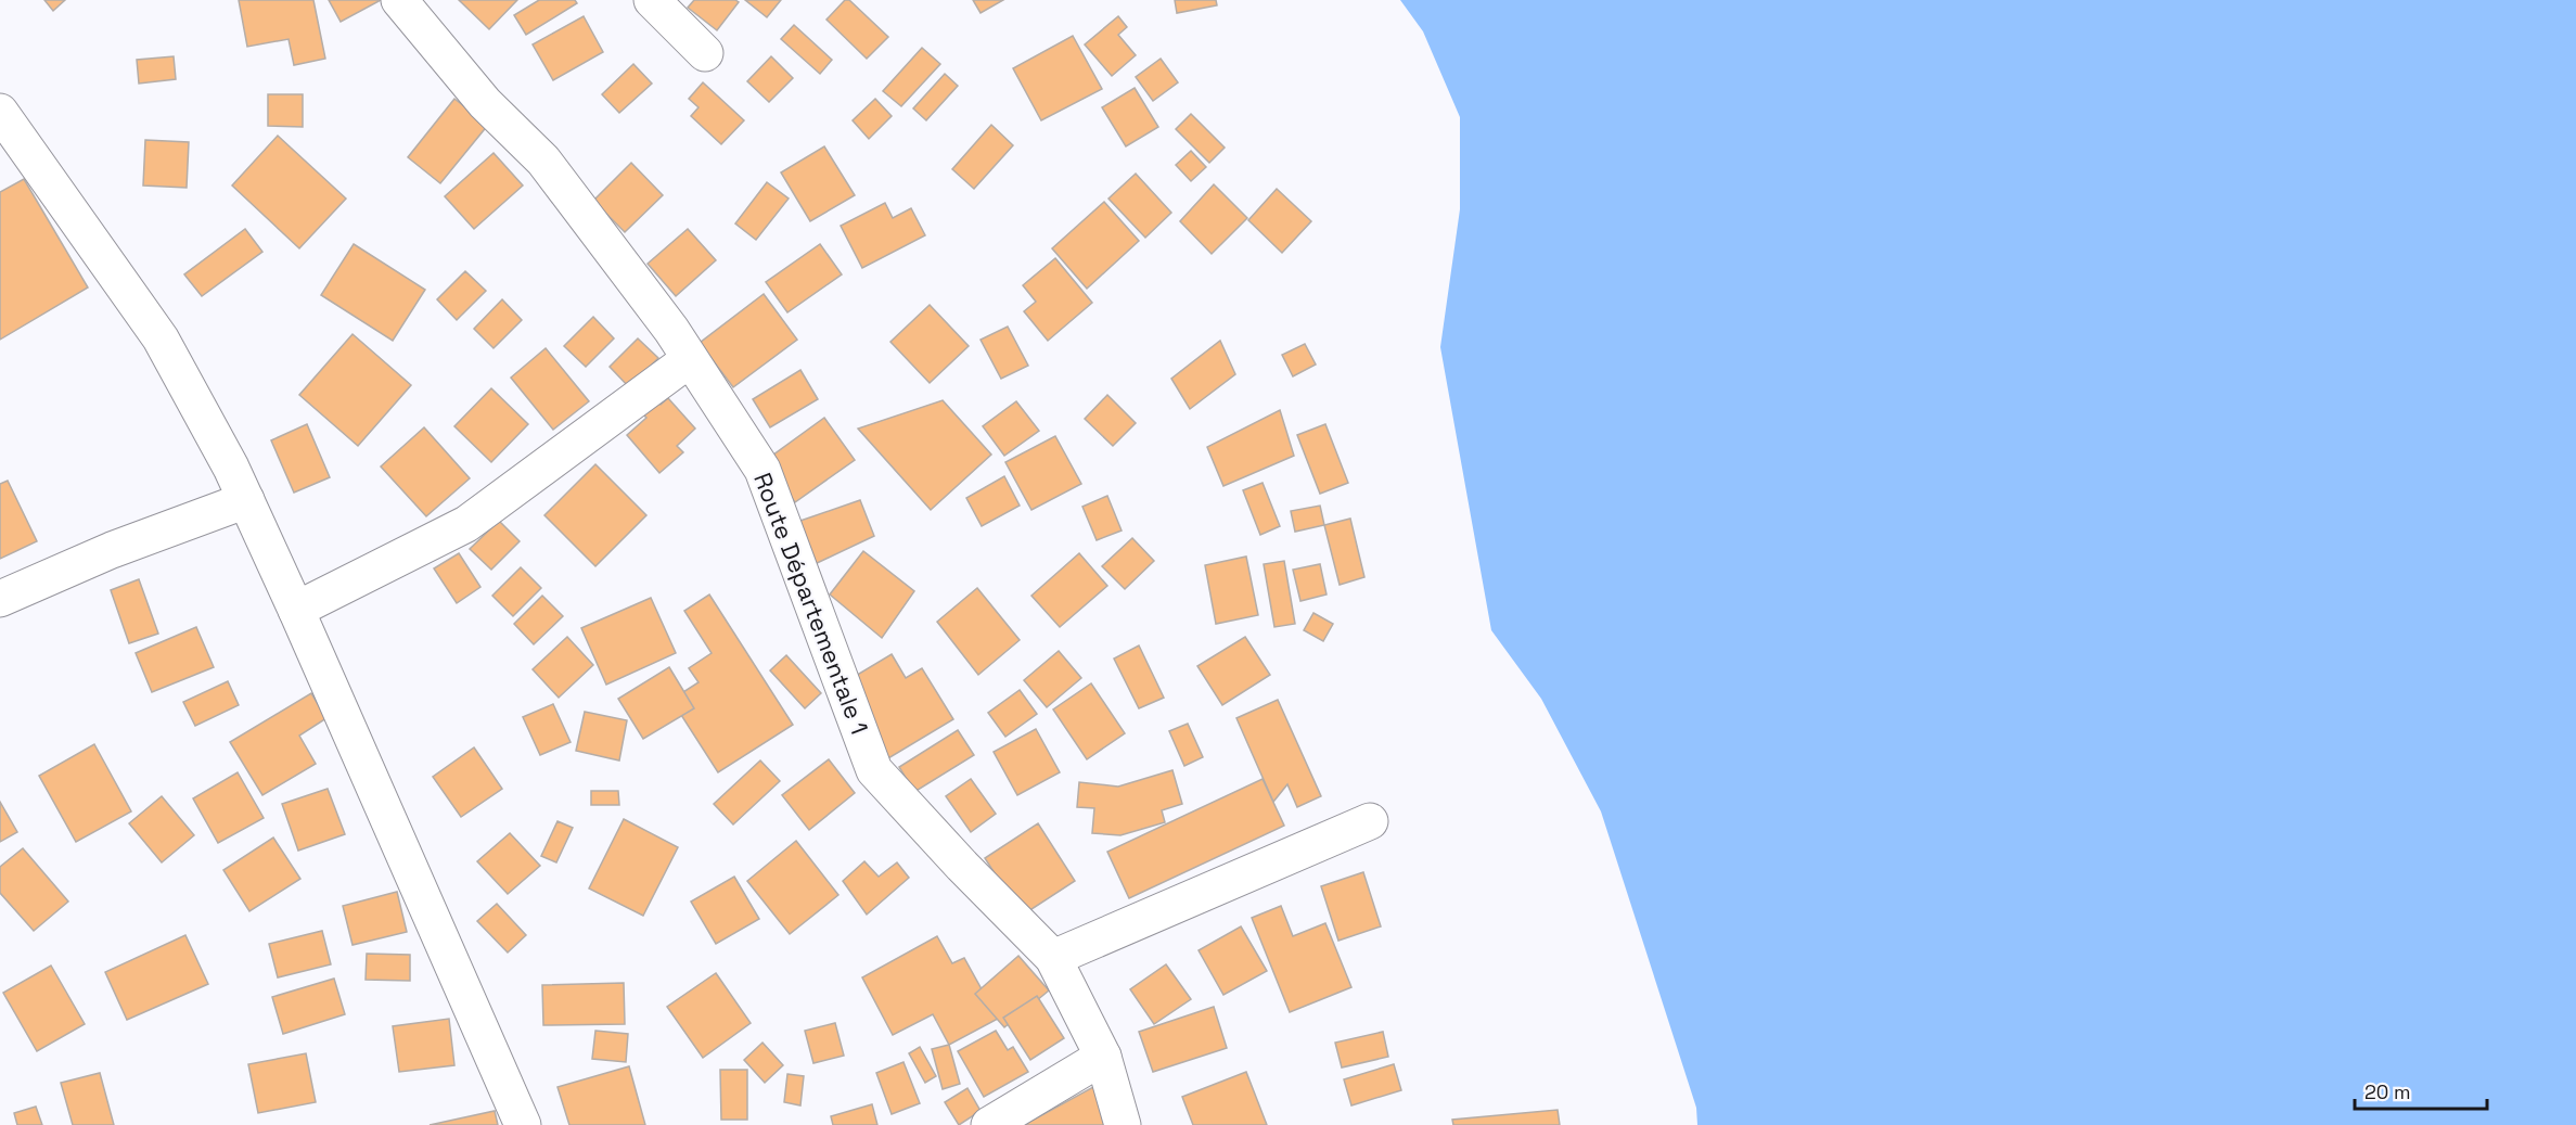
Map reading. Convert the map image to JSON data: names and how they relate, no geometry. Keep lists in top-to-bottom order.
{
  "streets": {
    "street": ["Route Départementale 1"]
  },
  "scale_bar": "20 m"
}
